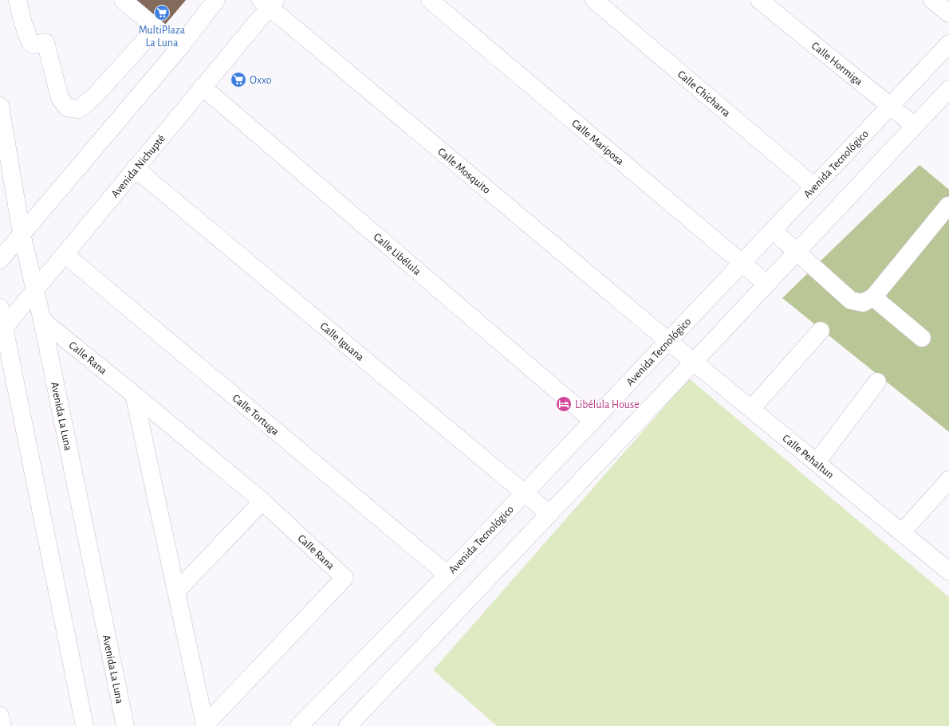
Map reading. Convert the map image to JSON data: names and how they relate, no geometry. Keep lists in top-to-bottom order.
{
  "streets": {
    "street": [
      "Calle Hormiga",
      "Calle Chicharra",
      "Calle Mariposa",
      "Avenida Tecnológico",
      "Avenida Nichupté",
      "Calle Mosquito",
      "Calle Libélula",
      "Calle Iguana",
      "Calle Rana",
      "Calle Tortuga",
      "Avenida La Luna",
      "Calle Pehaltun"
    ]
  },
  "crossings": [
    ["Calle Hormiga", "Avenida Tecnológico"],
    ["Calle Chicharra", "Avenida Tecnológico"],
    ["Calle Mariposa", "Avenida Tecnológico"],
    ["Avenida Tecnológico", "Calle Mosquito"],
    ["Avenida Tecnológico", "Calle Libélula"],
    ["Avenida Tecnológico", "Calle Iguana"],
    ["Avenida Tecnológico", "Calle Tortuga"],
    ["Avenida Tecnológico", "Calle Pehaltun"],
    ["Avenida Nichupté", "Calle Mosquito"],
    ["Avenida Nichupté", "Calle Libélula"],
    ["Avenida Nichupté", "Calle Iguana"],
    ["Avenida Nichupté", "Calle Tortuga"],
    ["Avenida Nichupté", "Avenida La Luna"],
    ["Calle Mosquito", "Calle Pehaltun"],
    ["Calle Rana", "Avenida La Luna"]
  ],
  "places": {
    "supermarket": ["MultiPlaza La Luna", "Oxxo"],
    "hotel": ["Libélula House"]
  }
}
